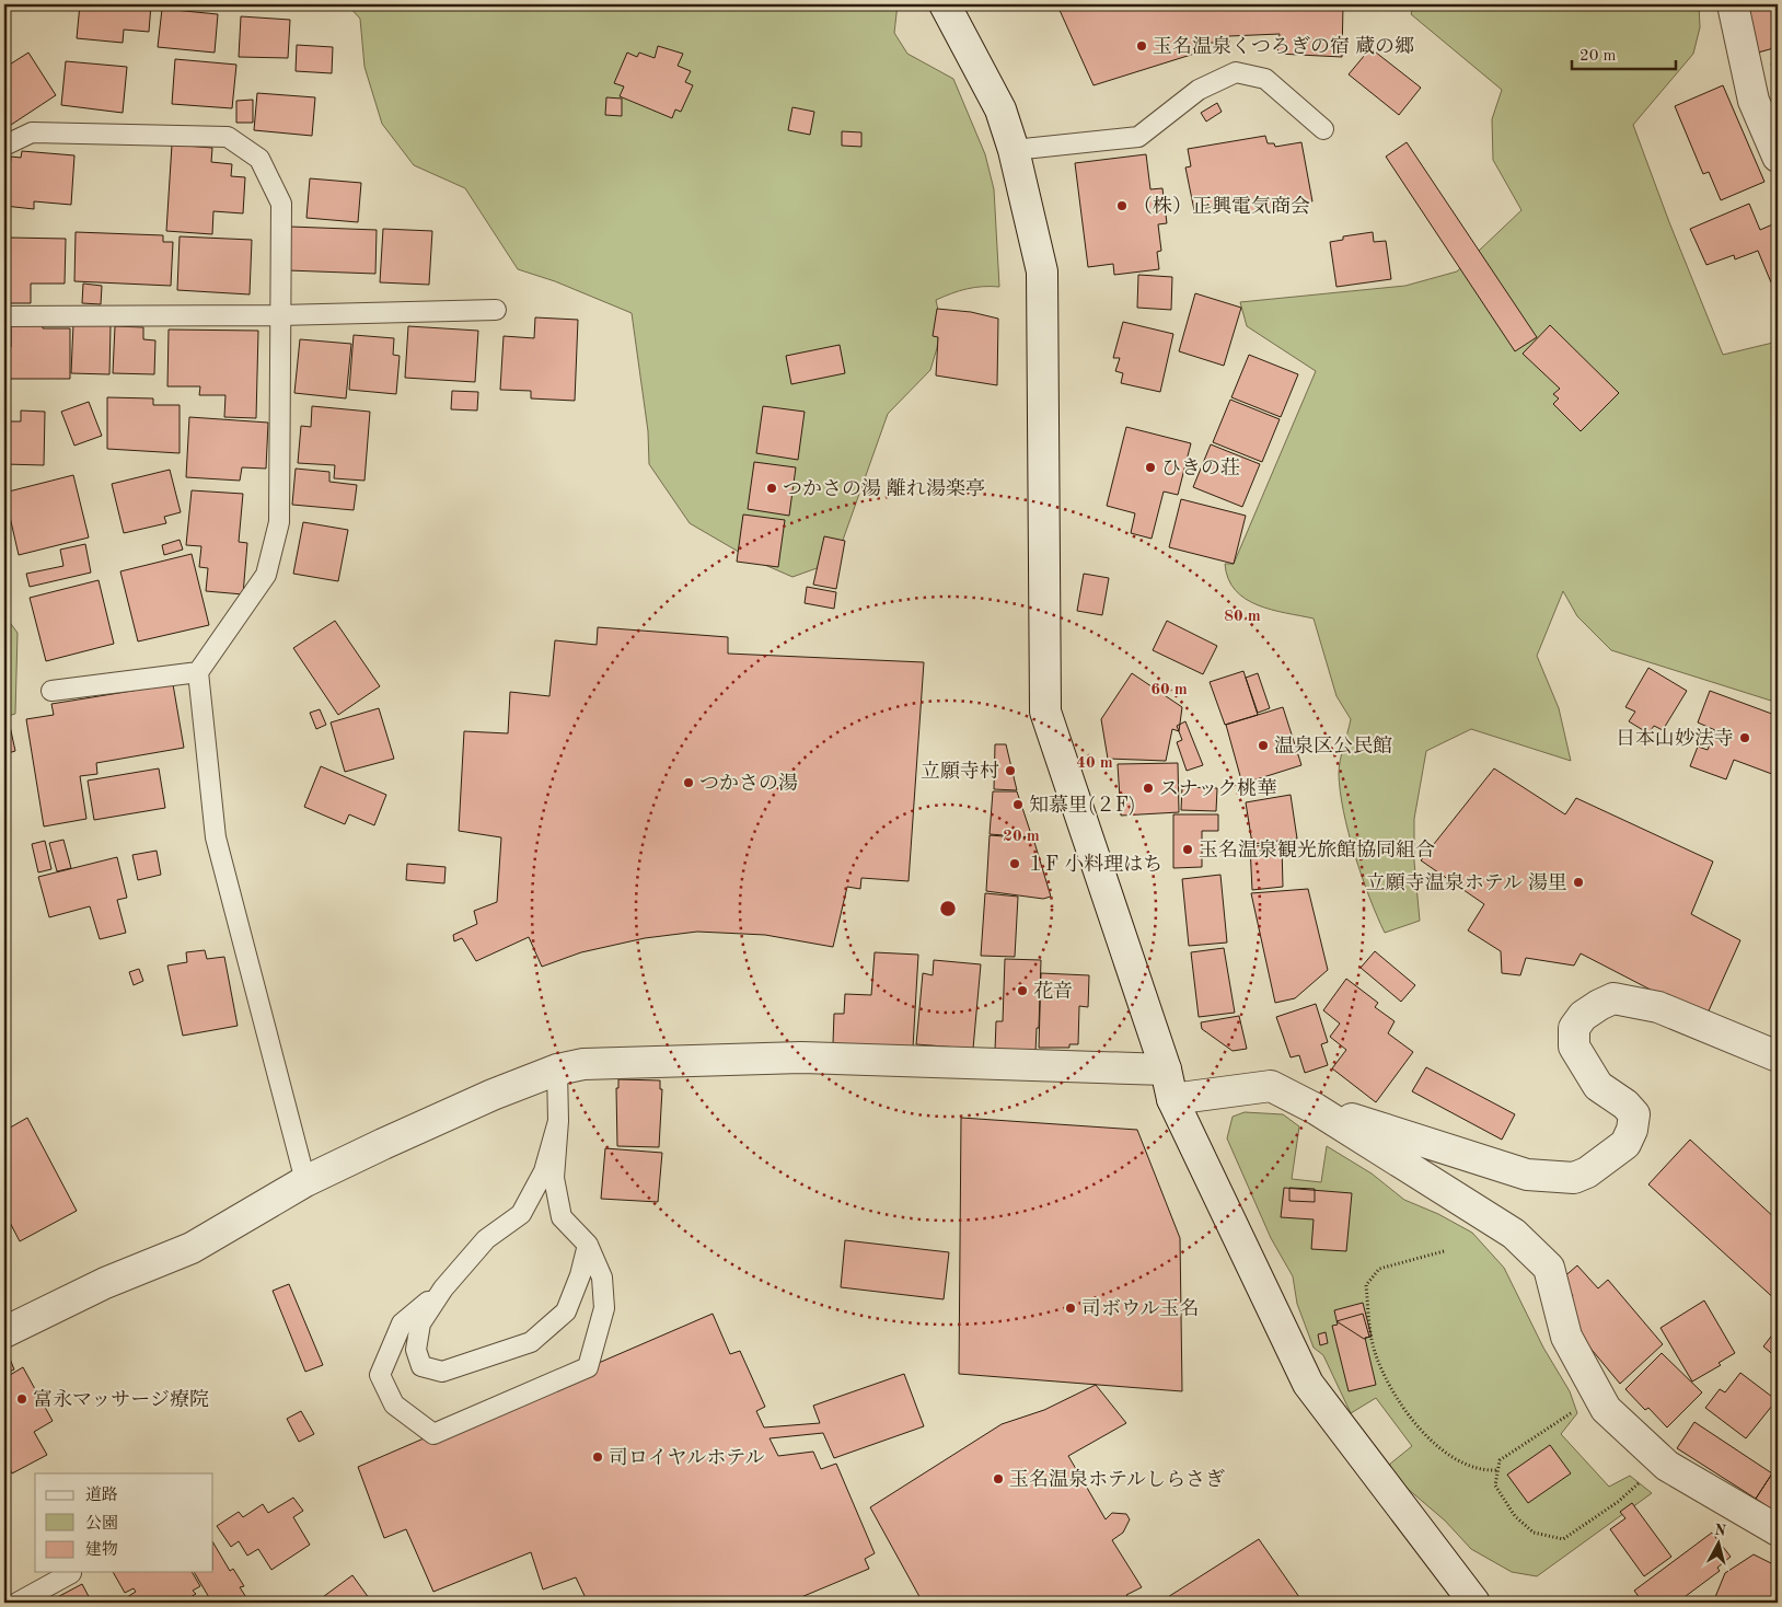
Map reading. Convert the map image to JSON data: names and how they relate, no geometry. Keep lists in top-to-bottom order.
{
  "places": [
    "玉名温泉くつろぎの宿 蔵の郷",
    "（株）正興電気商会",
    "ひきの荘",
    "つかさの湯 離れ湯楽亭",
    "日本山妙法寺",
    "温泉区公民館",
    "立願寺村",
    "つかさの湯",
    "スナック桃華",
    "知慕里(２F)",
    "玉名温泉観光旅館協同組合",
    "１F 小料理はち",
    "立願寺温泉ホテル 湯里",
    "花音",
    "司ボウル玉名",
    "富永マッサージ療院",
    "司ロイヤルホテル",
    "玉名温泉ホテルしらさぎ"
  ],
  "legend": ["道路", "公園", "建物"],
  "scale_bar": "20 m",
  "north": "top",
  "rings": [
    "80 m",
    "60 m",
    "40 m",
    "20 m"
  ]
}
